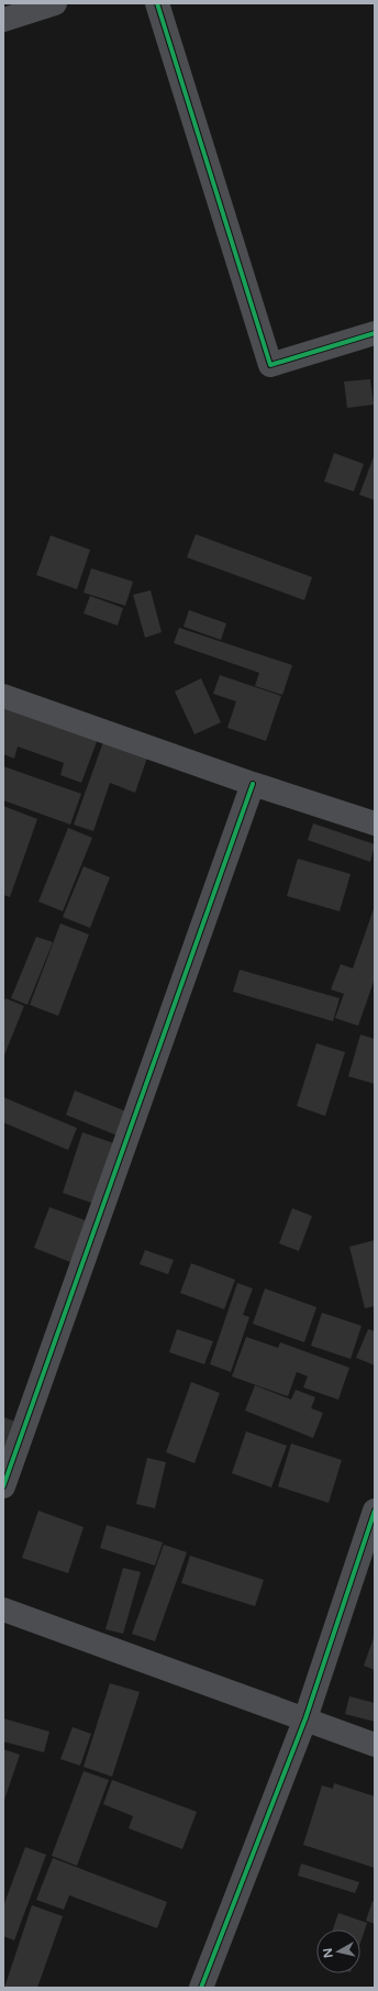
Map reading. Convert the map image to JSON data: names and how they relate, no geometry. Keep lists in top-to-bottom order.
{
  "north": "left"
}
